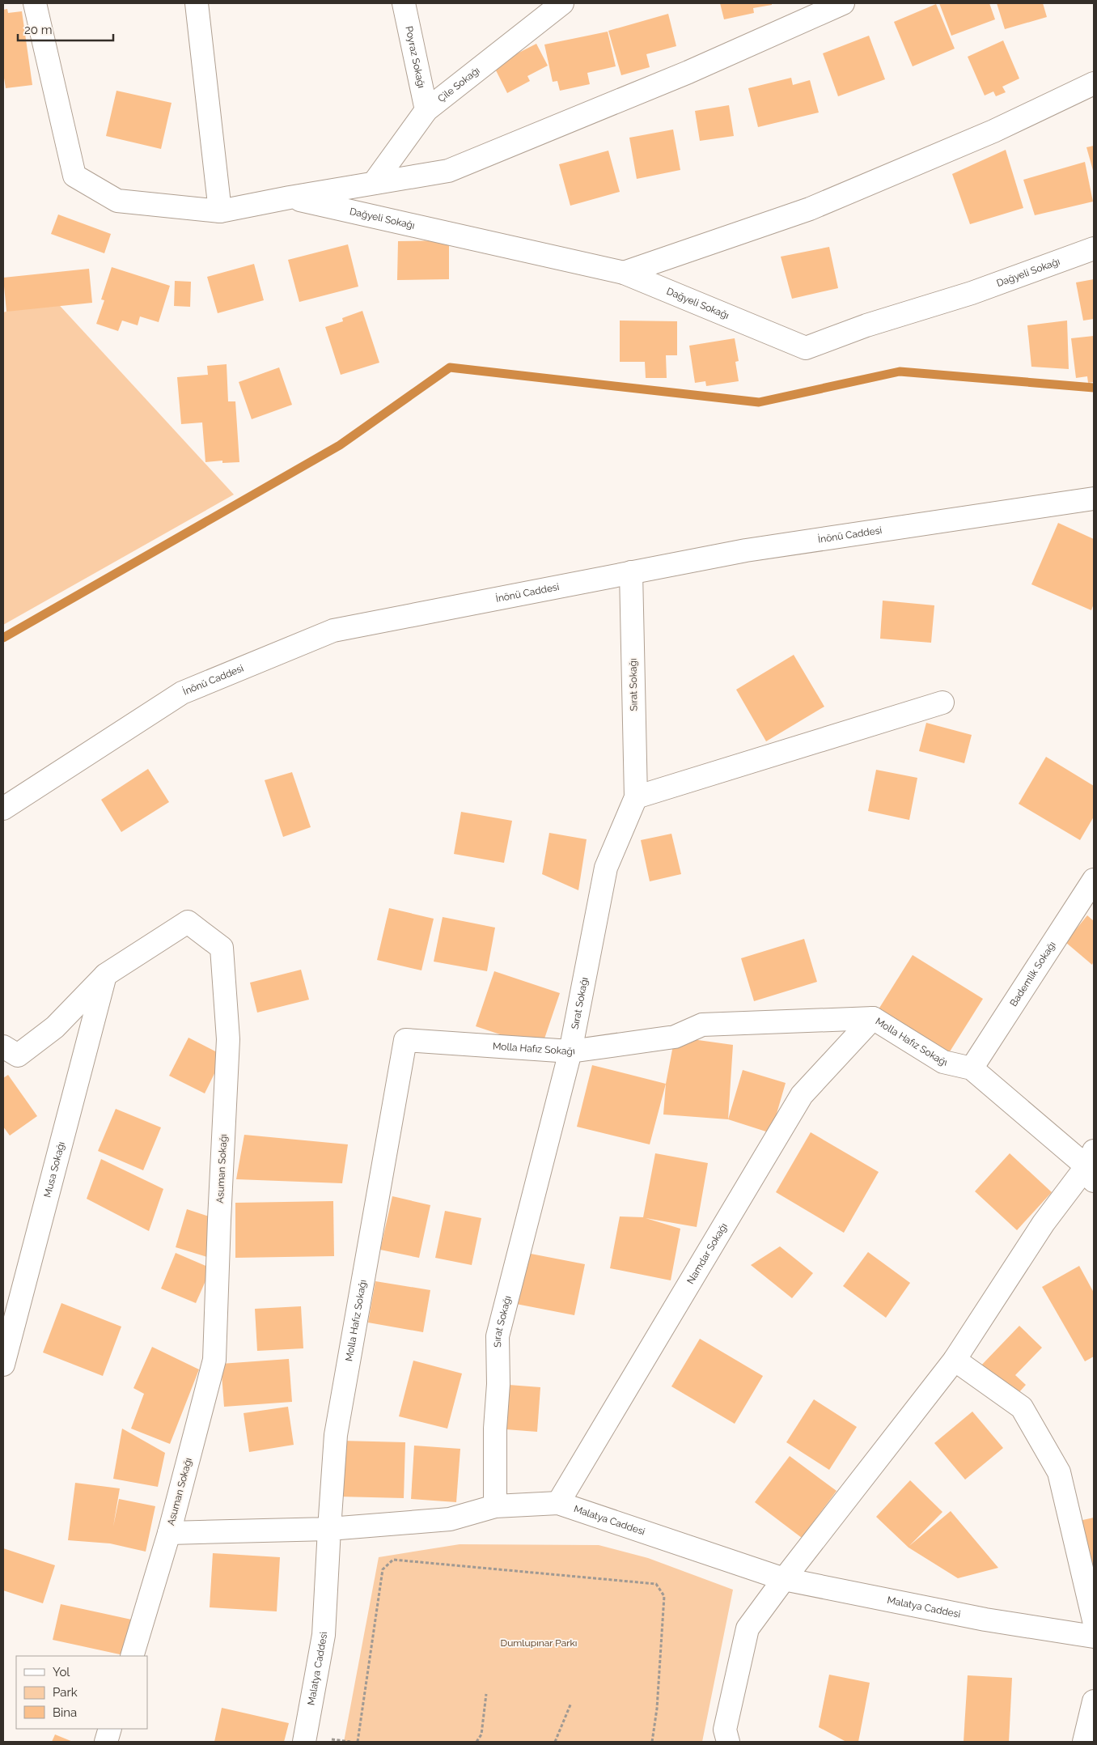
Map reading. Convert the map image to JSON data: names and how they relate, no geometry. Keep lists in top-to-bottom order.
{
  "streets": {
    "street": [
      "Poyraz Sokağı",
      "Çile Sokağı",
      "Dağyeli Sokağı",
      "İnönü Caddesi",
      "Sırat Sokağı",
      "Bademlik Sokağı",
      "Molla Hafız Sokağı",
      "Asuman Sokağı",
      "Musa Sokağı",
      "Namdar Sokağı",
      "Malatya Caddesi"
    ]
  },
  "crossings": [
    ["Poyraz Sokağı", "Çile Sokağı"],
    ["İnönü Caddesi", "Sırat Sokağı"],
    ["Sırat Sokağı", "Molla Hafız Sokağı"],
    ["Sırat Sokağı", "Malatya Caddesi"],
    ["Bademlik Sokağı", "Molla Hafız Sokağı"],
    ["Molla Hafız Sokağı", "Namdar Sokağı"],
    ["Molla Hafız Sokağı", "Malatya Caddesi"],
    ["Asuman Sokağı", "Musa Sokağı"],
    ["Namdar Sokağı", "Malatya Caddesi"]
  ],
  "parks": ["Dumlupınar Parkı"],
  "legend": ["Yol", "Park", "Bina"],
  "scale_bar": "20 m"
}
